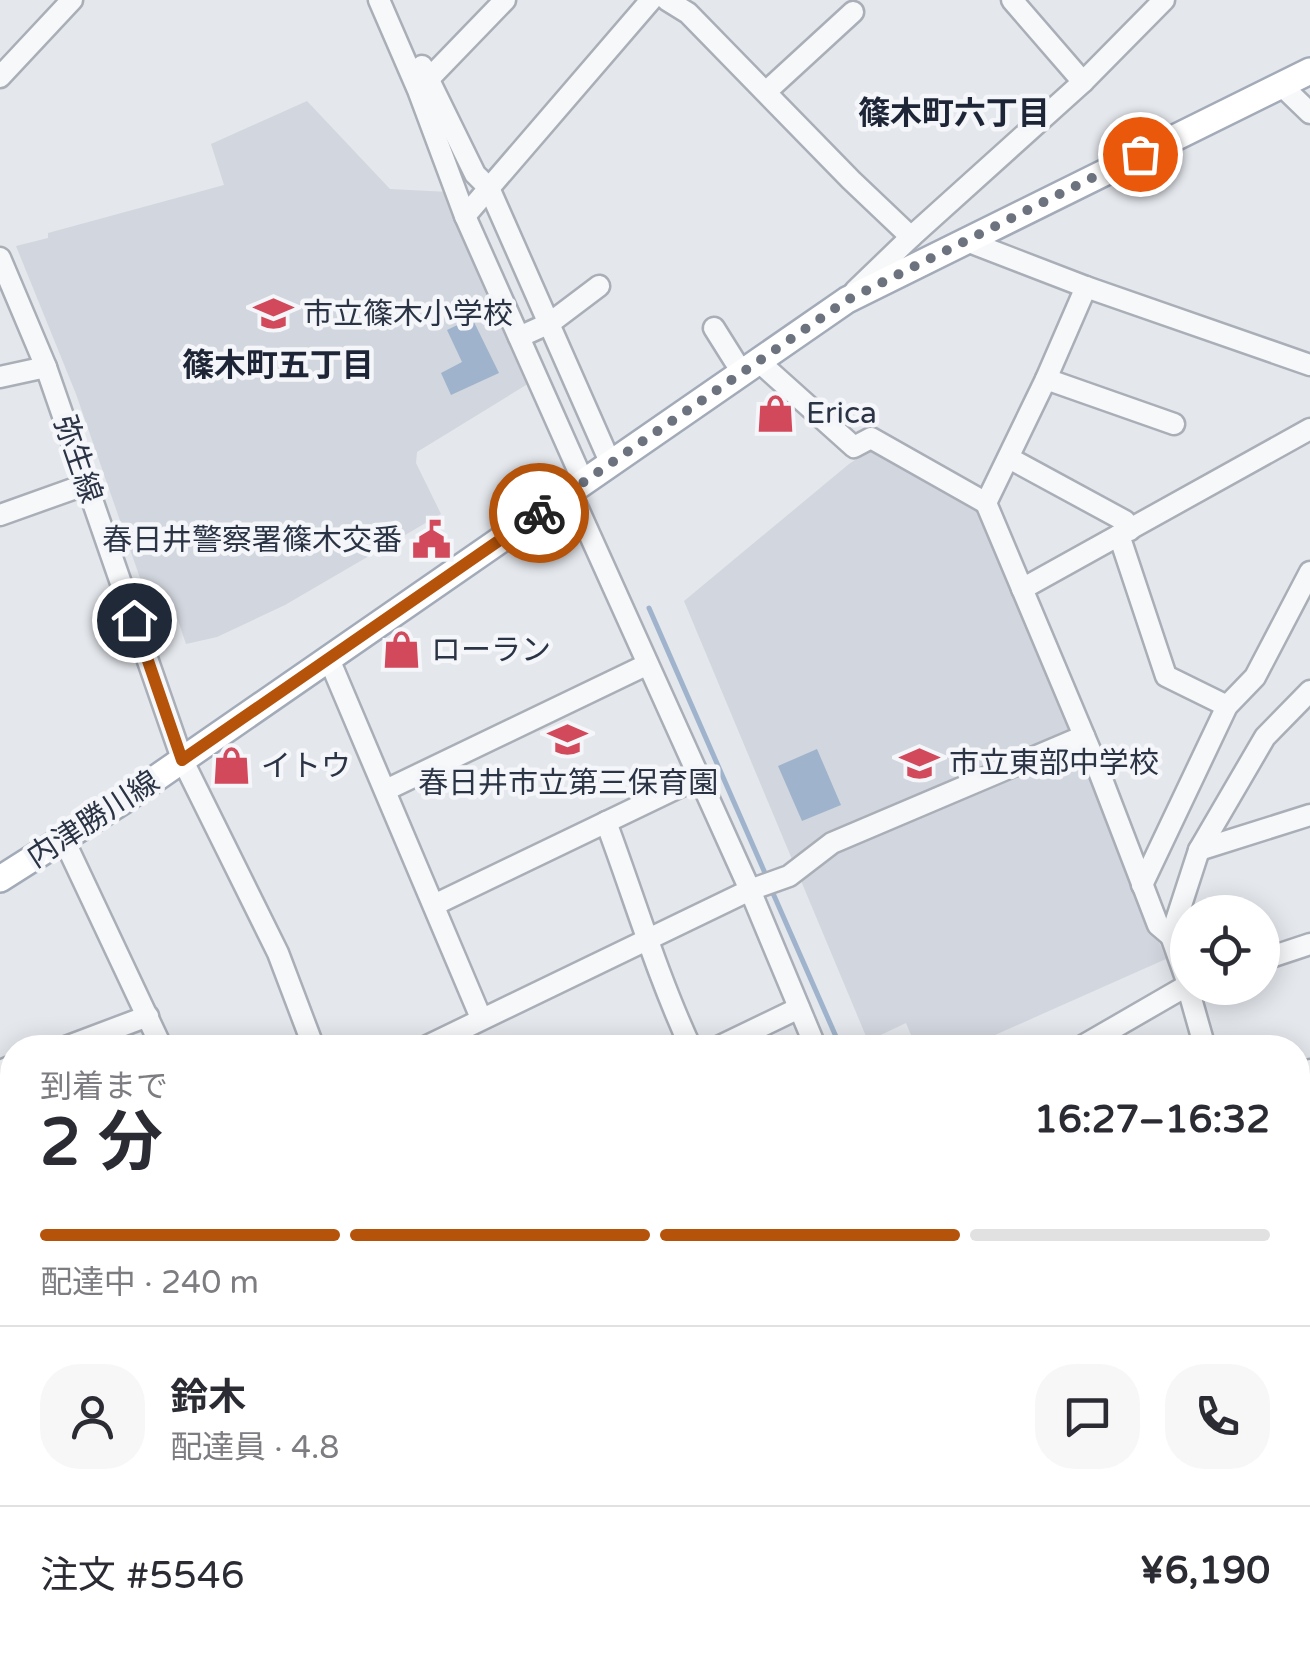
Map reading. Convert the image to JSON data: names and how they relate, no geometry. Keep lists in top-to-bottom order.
{
  "streets": {
    "main road": ["内津勝川線"],
    "street": ["弥生線"]
  },
  "crossings": [
    ["弥生線", "内津勝川線"]
  ],
  "districts": ["篠木町六丁目", "篠木町五丁目"],
  "places": {
    "school or university": ["市立篠木小学校", "春日井市立第三保育園", "市立東部中学校"],
    "shop": ["Erica", "ローラン", "イトウ"],
    "public building": ["春日井警察署篠木交番"]
  },
  "page": {
    "heading": ["2 分", "到着まで", "16:27–16:32"],
    "panel": [
      "鈴木",
      "配達員 · 4.8",
      "注文 #5546",
      "¥6,190"
    ],
    "bar": "配達中 · 240 m"
  }
}
